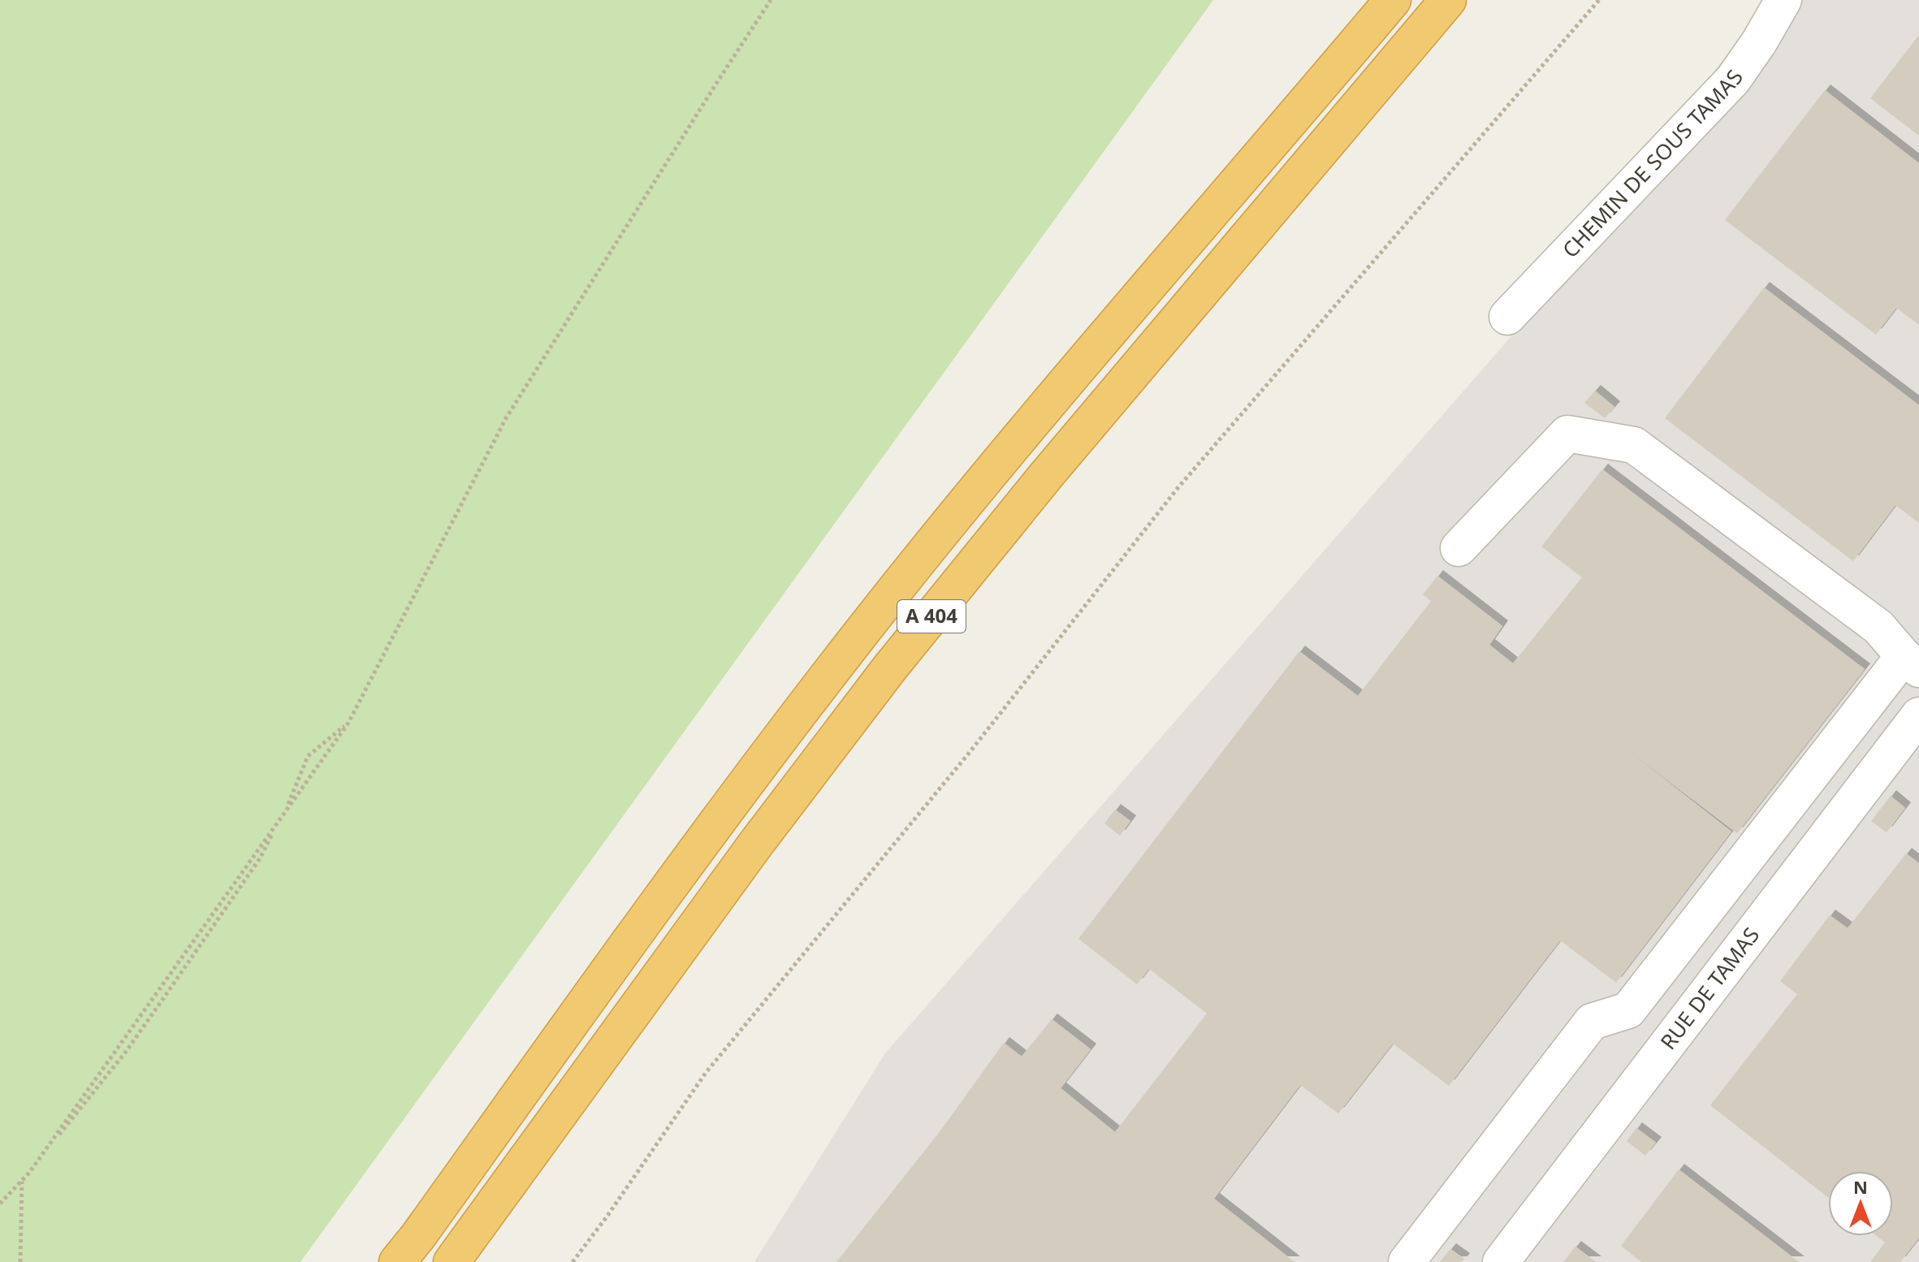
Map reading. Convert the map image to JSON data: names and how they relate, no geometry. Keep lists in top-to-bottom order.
{
  "streets": {
    "highway": ["A 404"],
    "street": ["CHEMIN DE SOUS TAMAS", "RUE DE TAMAS"]
  },
  "north": "top"
}
